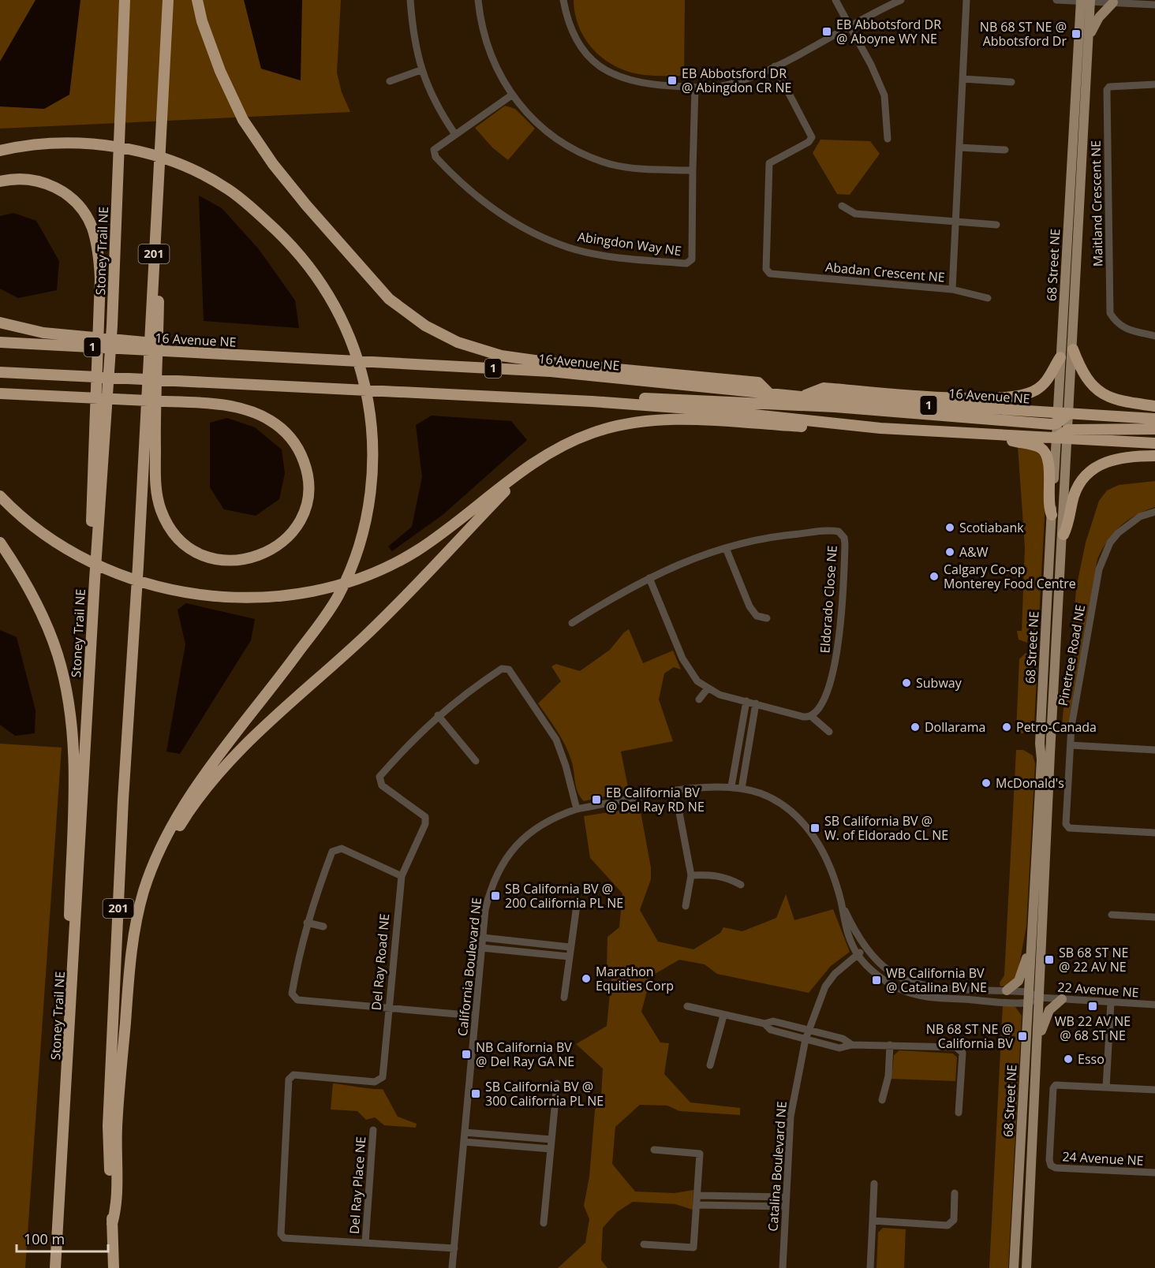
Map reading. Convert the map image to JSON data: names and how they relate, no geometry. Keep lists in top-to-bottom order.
{
  "streets": {
    "highway": [
      "Stoney Trail NE",
      "201",
      "16 Avenue NE",
      "1"
    ],
    "main road": ["68 Street NE"],
    "street": [
      "Maitland Crescent NE",
      "Abingdon Way NE",
      "Abadan Crescent NE",
      "Eldorado Close NE",
      "Pinetree Road NE",
      "Del Ray Road NE",
      "California Boulevard NE",
      "22 Avenue NE",
      "24 Avenue NE",
      "Catalina Boulevard NE",
      "Del Ray Place NE"
    ]
  },
  "crossings": [
    ["68 Street NE", "16 Avenue NE"],
    ["68 Street NE", "1"],
    ["68 Street NE", "California Boulevard NE"],
    ["68 Street NE", "22 Avenue NE"],
    ["Del Ray Road NE", "California Boulevard NE"],
    ["Del Ray Road NE", "Del Ray Place NE"],
    ["California Boulevard NE", "22 Avenue NE"],
    ["California Boulevard NE", "Catalina Boulevard NE"]
  ],
  "places": {
    "transit": [
      "EB Abbotsford DR @ Aboyne WY NE",
      "NB 68 ST NE @ Abbotsford Dr",
      "EB Abbotsford DR @ Abingdon CR NE",
      "EB California BV @ Del Ray RD NE",
      "SB California BV @ W. of Eldorado CL NE",
      "SB California BV @ 200 California PL NE",
      "SB 68 ST NE @ 22 AV NE",
      "WB California BV @ Catalina BV NE",
      "WB 22 AV NE @ 68 ST NE",
      "NB 68 ST NE @ California BV",
      "NB California BV @ Del Ray GA NE",
      "SB California BV @ 300 California PL NE"
    ],
    "other": [
      "Scotiabank",
      "A&W",
      "Calgary Co-op Monterey Food Centre",
      "Subway",
      "Dollarama",
      "Petro-Canada",
      "McDonald's",
      "Marathon Equities Corp",
      "Esso"
    ]
  },
  "scale_bar": "100 m"
}
